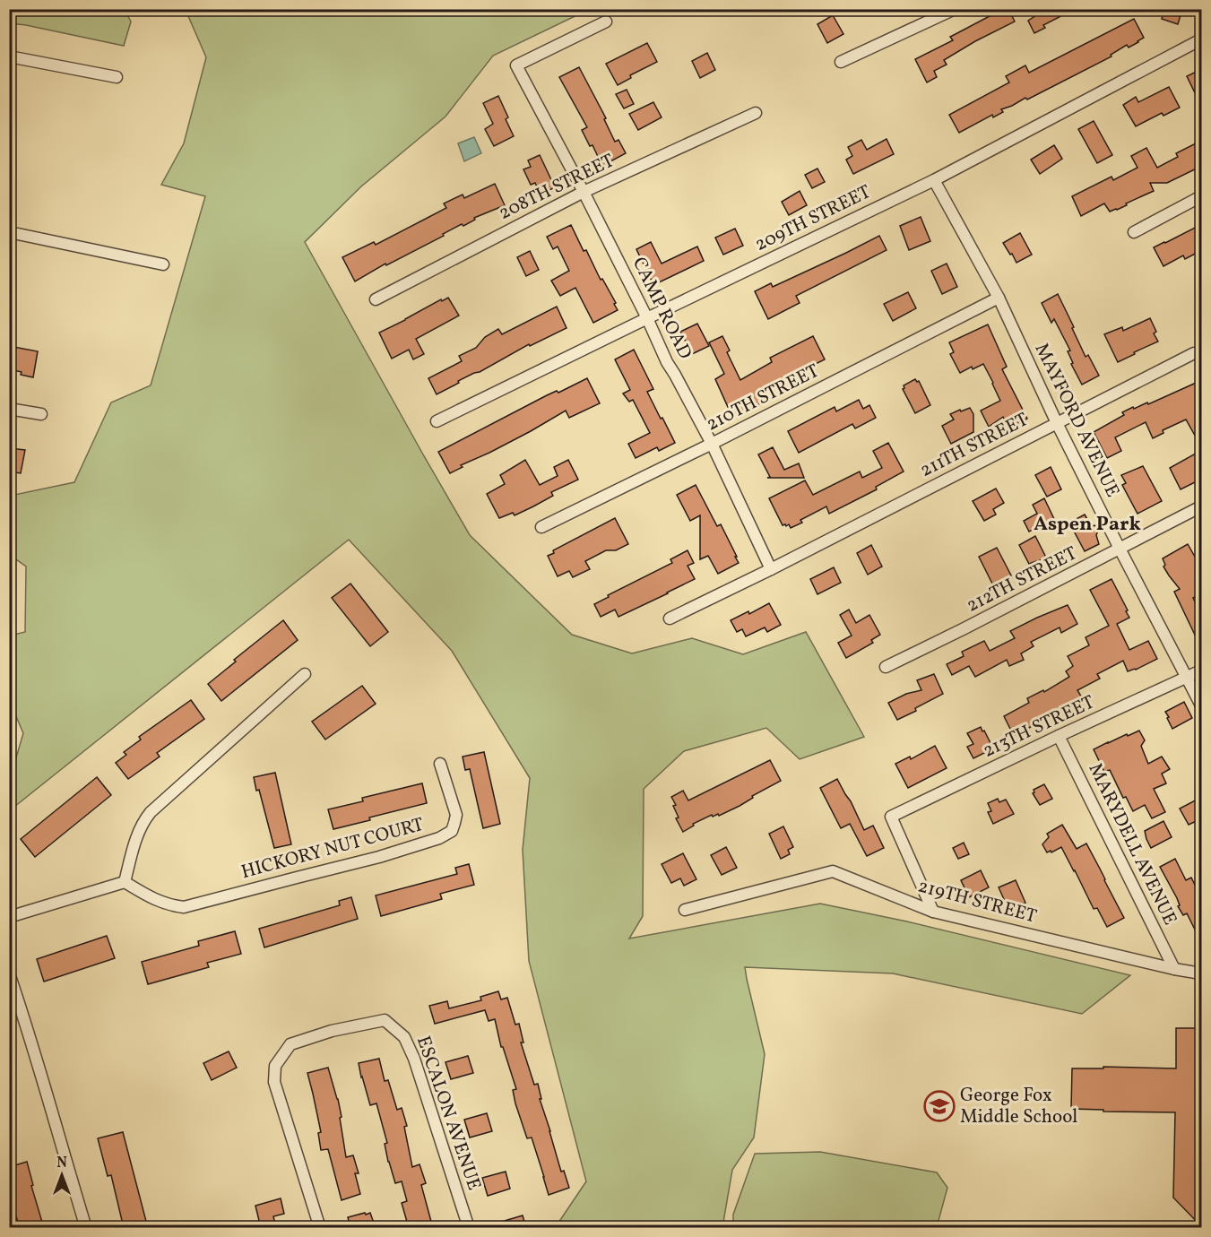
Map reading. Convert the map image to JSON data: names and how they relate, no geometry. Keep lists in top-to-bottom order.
{
  "streets": {
    "street": [
      "208TH STREET",
      "209TH STREET",
      "CAMP ROAD",
      "210TH STREET",
      "MAYFORD AVENUE",
      "211TH STREET",
      "212TH STREET",
      "213TH STREET",
      "MARYDELL AVENUE",
      "HICKORY NUT COURT",
      "219TH STREET",
      "ESCALON AVENUE"
    ]
  },
  "crossings": [
    ["208TH STREET", "CAMP ROAD"],
    ["209TH STREET", "CAMP ROAD"],
    ["209TH STREET", "MAYFORD AVENUE"],
    ["CAMP ROAD", "210TH STREET"],
    ["CAMP ROAD", "211TH STREET"],
    ["210TH STREET", "MAYFORD AVENUE"],
    ["MAYFORD AVENUE", "211TH STREET"],
    ["MAYFORD AVENUE", "212TH STREET"],
    ["MAYFORD AVENUE", "213TH STREET"],
    ["213TH STREET", "MARYDELL AVENUE"],
    ["213TH STREET", "219TH STREET"],
    ["MARYDELL AVENUE", "219TH STREET"]
  ],
  "districts": ["Aspen Park"],
  "places": {
    "school or university": ["George Fox Middle School"]
  },
  "north": "top"
}
